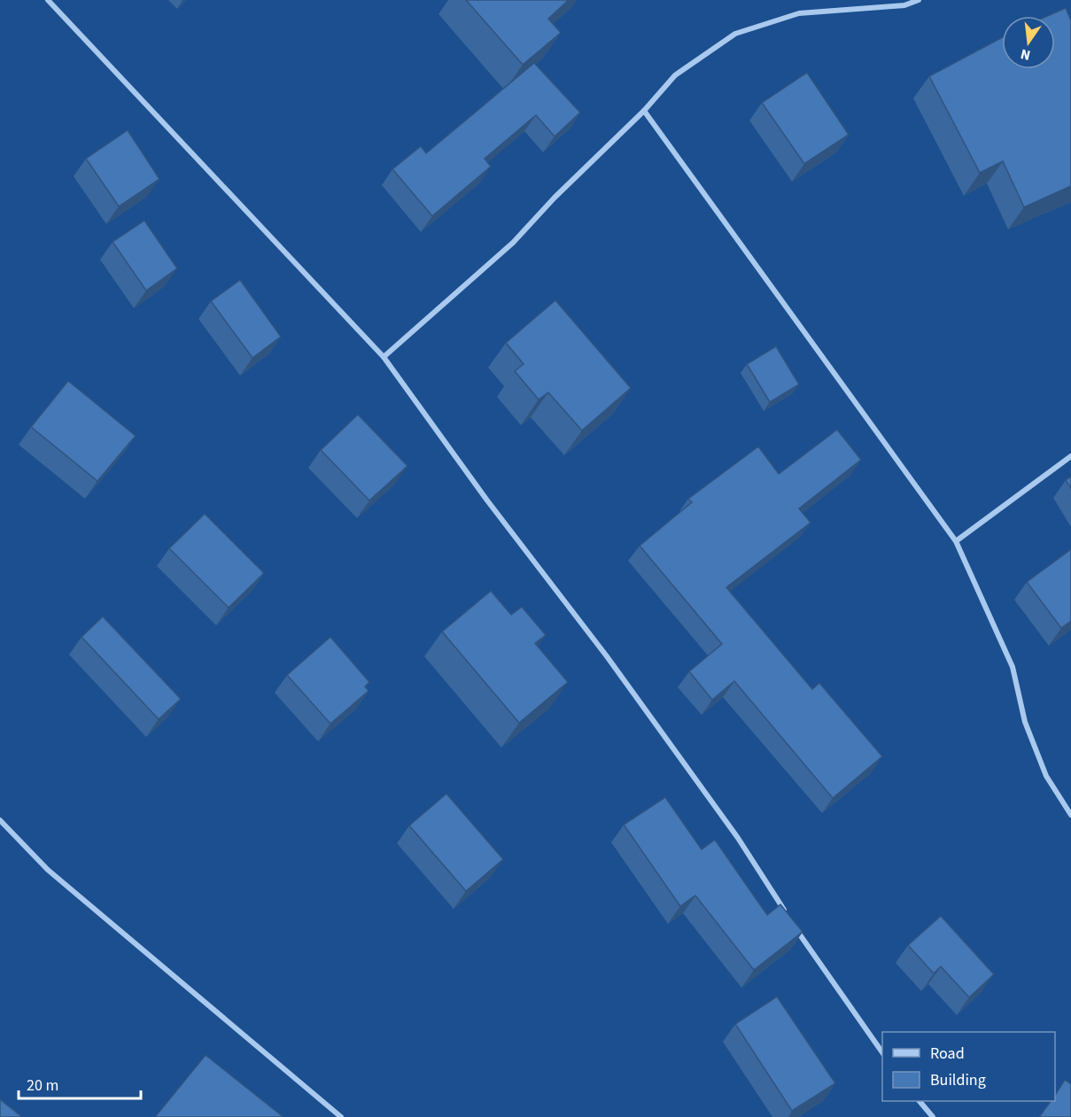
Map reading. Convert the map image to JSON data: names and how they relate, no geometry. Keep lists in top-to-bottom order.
{
  "legend": ["Road", "Building"],
  "scale_bar": "20 m",
  "north": "bottom"
}
